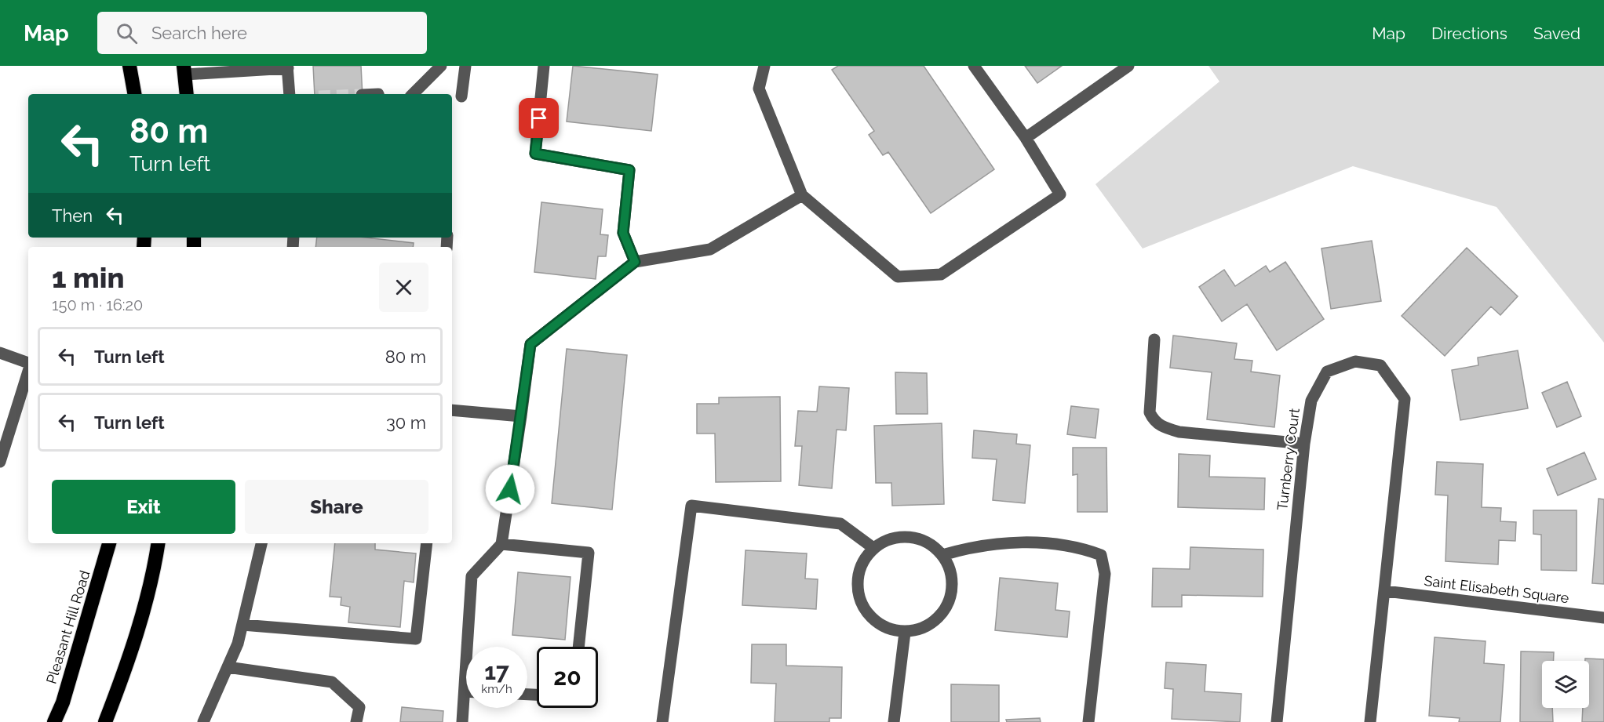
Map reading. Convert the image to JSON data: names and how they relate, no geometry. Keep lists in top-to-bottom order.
{
  "streets": {
    "highway": ["Pleasant Hill Road"],
    "street": ["Turnberry Court", "Saint Elisabeth Square"]
  },
  "crossings": [
    ["Turnberry Court", "Saint Elisabeth Square"]
  ],
  "page": {
    "header": "Map",
    "search": "Search here",
    "nav": ["Map", "Directions", "Saved"],
    "turn": ["80 m", "Turn left"],
    "then": "Then",
    "heading": ["1 min", "150 m · 16:20"],
    "list": [
      {
        "name": "Turn left",
        "value": "80 m"
      },
      {
        "name": "Turn left",
        "value": "30 m"
      }
    ],
    "buttons": ["Exit", "Share"],
    "speed": "17 km/h",
    "limit": "20"
  }
}
